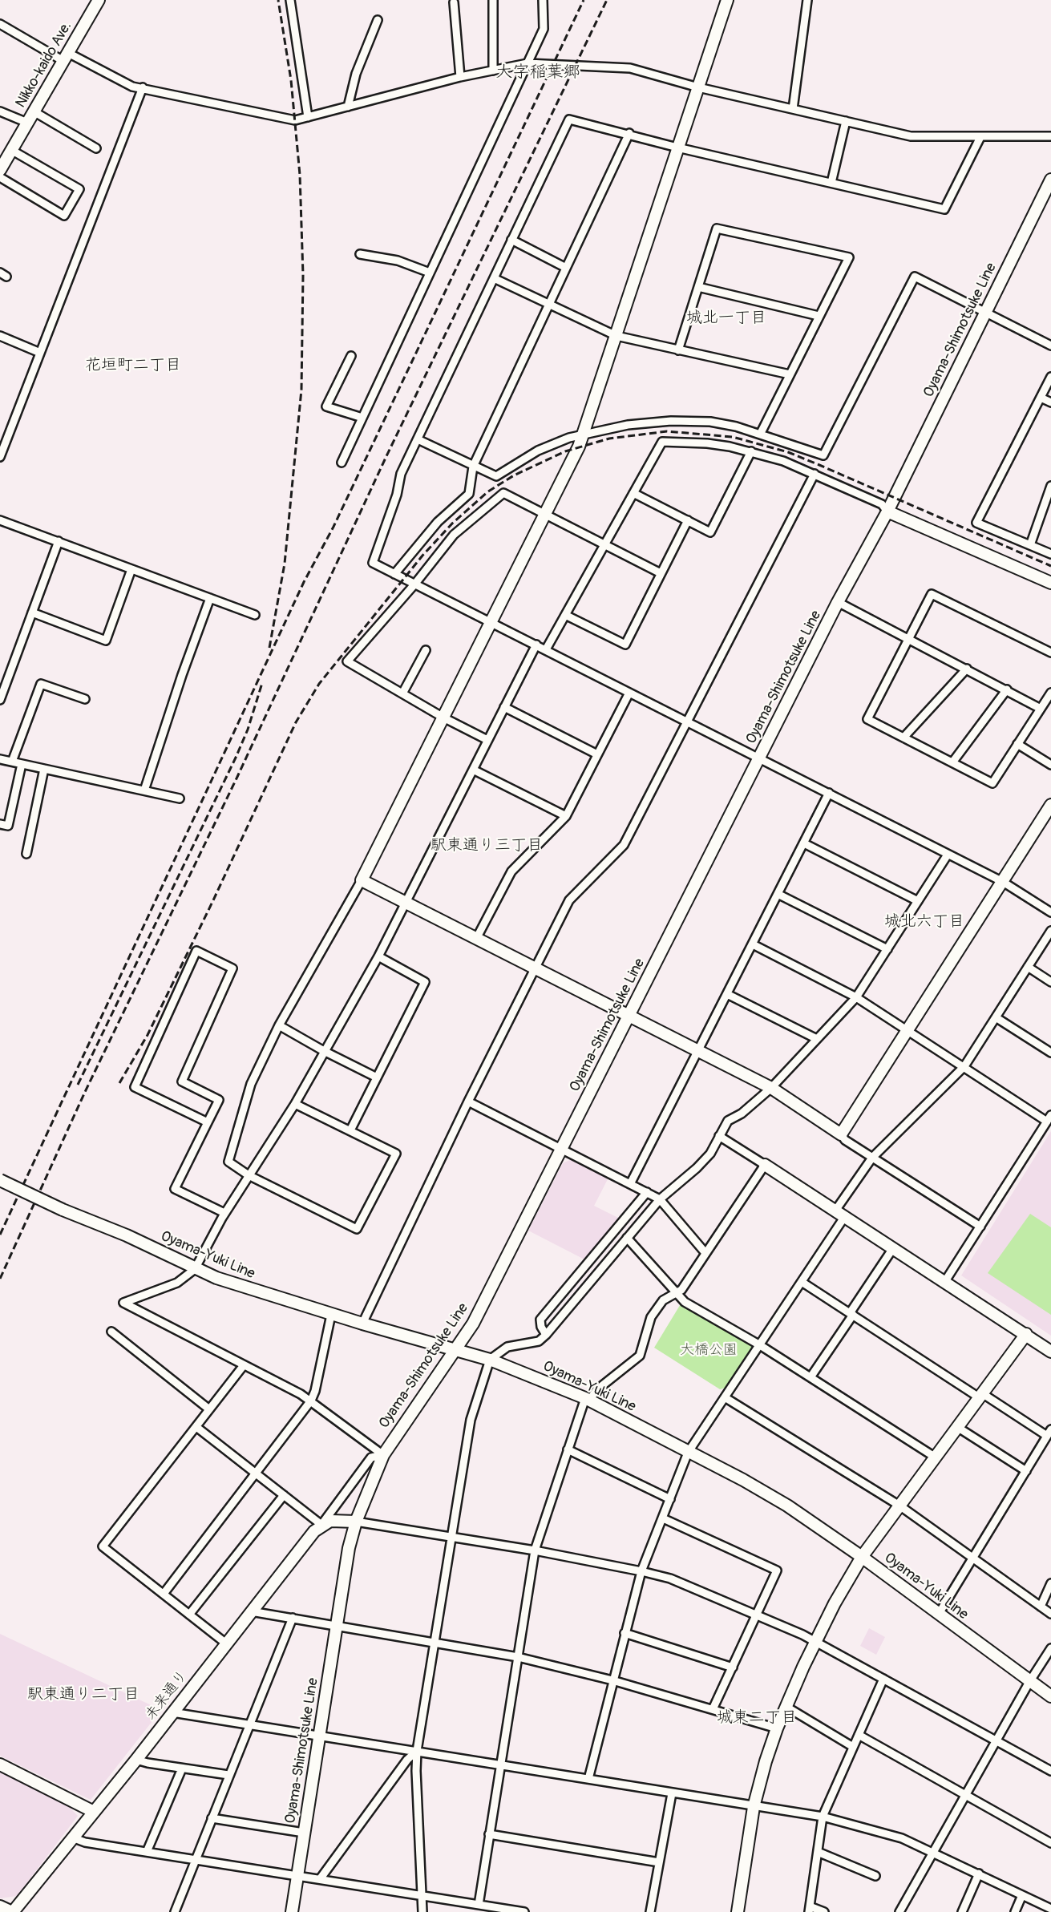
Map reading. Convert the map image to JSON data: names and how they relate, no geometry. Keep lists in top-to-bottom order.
{
  "streets": {
    "street": [
      "Nikko-kaido Ave.",
      "Oyama-Shimotsuke Line",
      "Oyama-Yuki Line",
      "未来通り"
    ]
  },
  "crossings": [
    ["Oyama-Shimotsuke Line", "Oyama-Yuki Line"]
  ],
  "districts": [
    "大字稲葉郷",
    "城北一丁目",
    "花垣町二丁目",
    "駅東通り三丁目",
    "城北六丁目",
    "駅東通り二丁目",
    "城東二丁目"
  ],
  "parks": ["大橋公園"]
}
